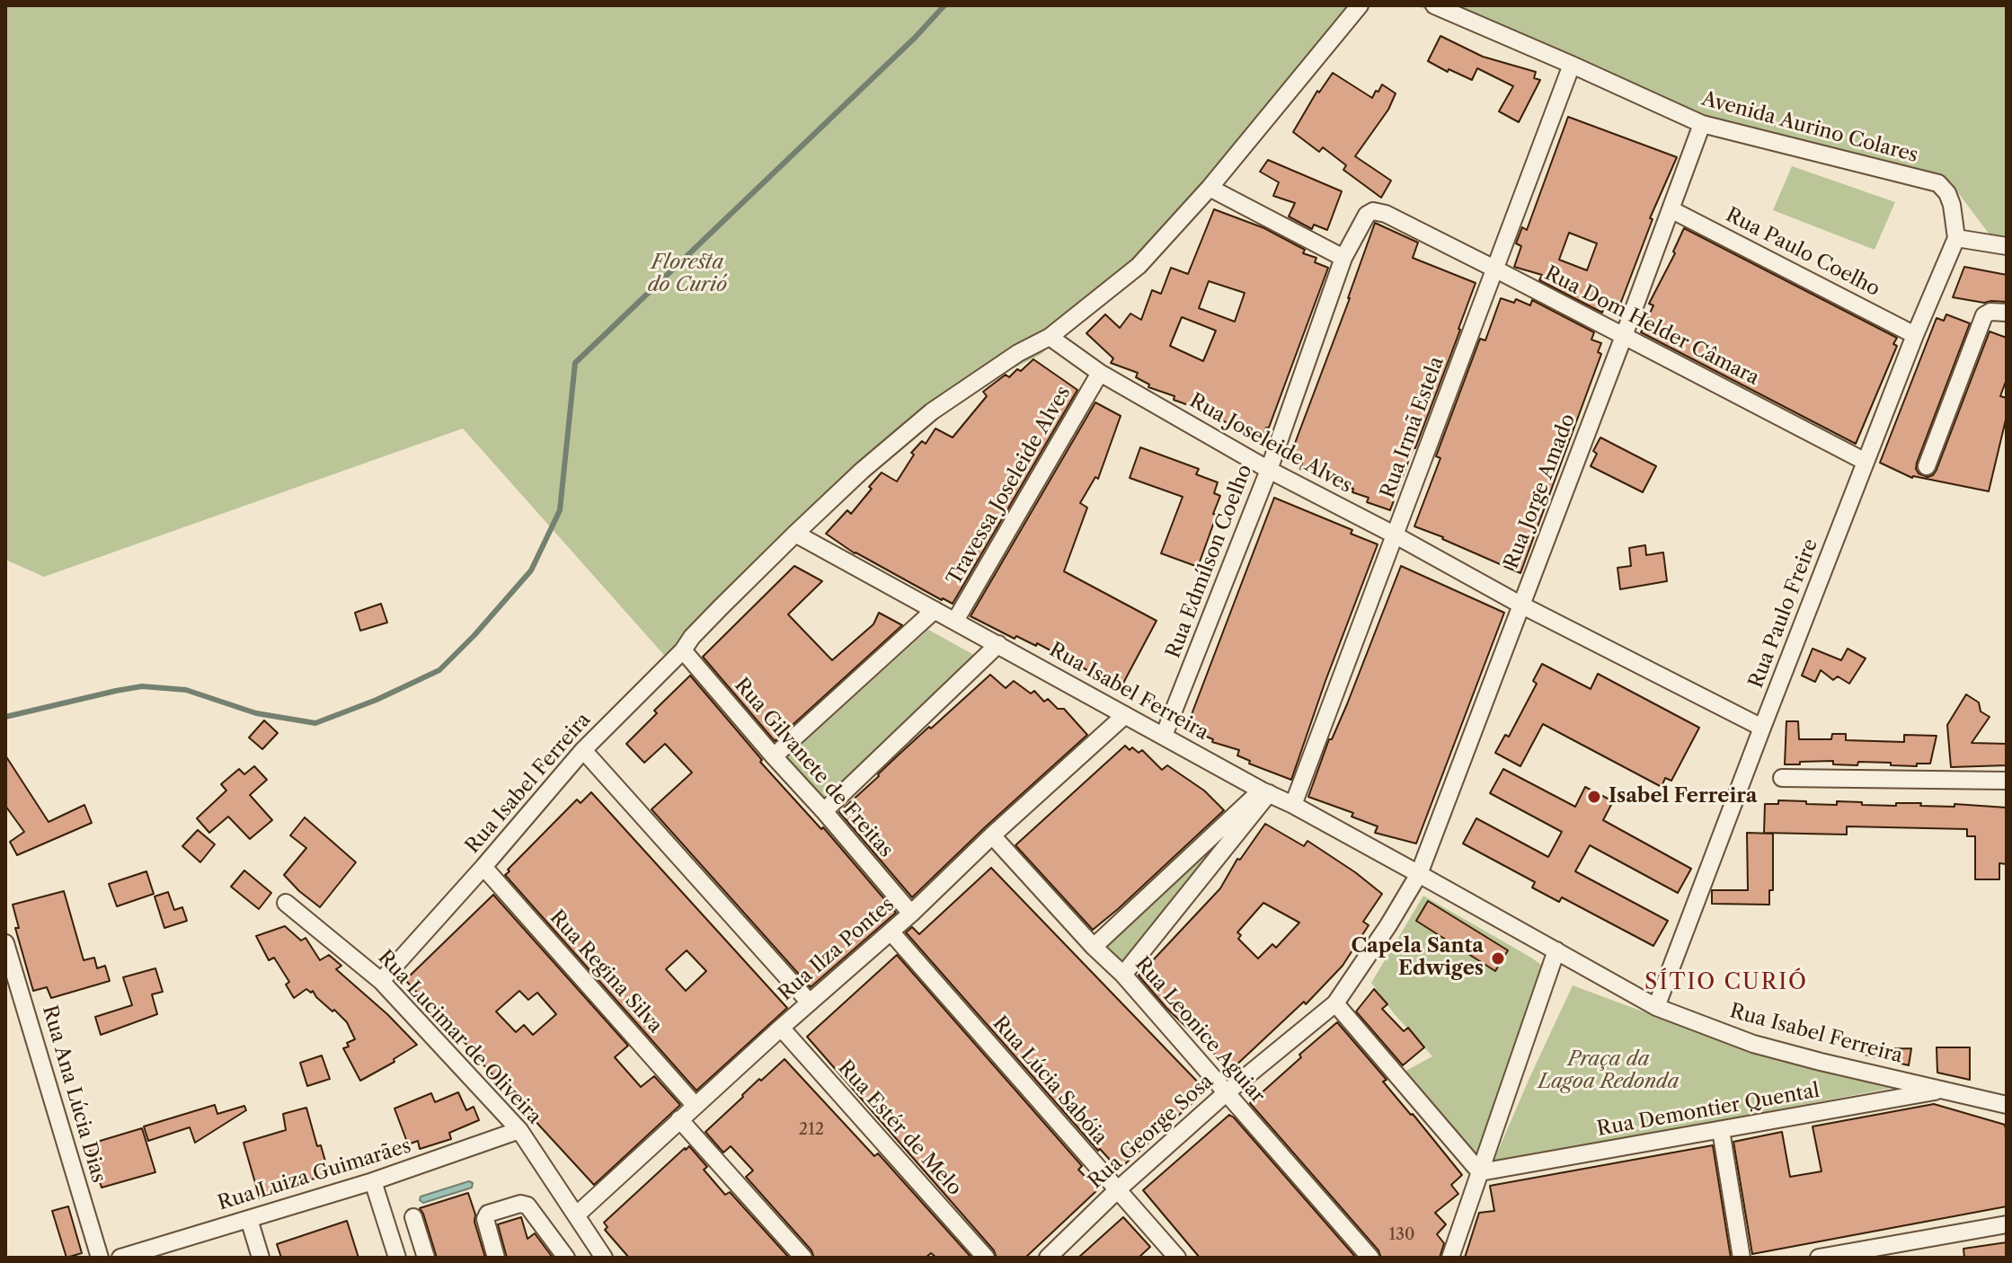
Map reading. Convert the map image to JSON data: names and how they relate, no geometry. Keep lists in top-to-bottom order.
{
  "streets": {
    "street": [
      "Avenida Aurino Colares",
      "Rua Paulo Coelho",
      "Rua Dom Helder Câmara",
      "Rua Irmã Estela",
      "Rua Joseleide Alves",
      "Travessa Joseleide Alves",
      "Rua Jorge Amado",
      "Rua Edmílson Coelho",
      "Rua Paulo Freire",
      "Rua Isabel Ferreira",
      "Rua Gilvanete de Freitas",
      "Rua Ilza Pontes",
      "Rua Regina Silva",
      "Rua Leonice Aguiar",
      "Rua Lucimar de Oliveira",
      "Rua Lúcia Sabóia",
      "Rua Ana Lúcia Dias",
      "Rua Demontier Quental",
      "Rua Estér de Melo",
      "Rua George Sosa",
      "Rua Luiza Guimarães"
    ]
  },
  "crossings": [
    ["Avenida Aurino Colares", "Rua Irmã Estela"],
    ["Avenida Aurino Colares", "Rua Jorge Amado"],
    ["Avenida Aurino Colares", "Rua Paulo Freire"],
    ["Rua Paulo Coelho", "Rua Jorge Amado"],
    ["Rua Paulo Coelho", "Rua Paulo Freire"],
    ["Rua Dom Helder Câmara", "Rua Irmã Estela"],
    ["Rua Dom Helder Câmara", "Rua Jorge Amado"],
    ["Rua Dom Helder Câmara", "Rua Edmílson Coelho"],
    ["Rua Dom Helder Câmara", "Rua Paulo Freire"],
    ["Rua Irmã Estela", "Rua Joseleide Alves"],
    ["Rua Irmã Estela", "Rua Isabel Ferreira"],
    ["Rua Joseleide Alves", "Travessa Joseleide Alves"],
    ["Rua Joseleide Alves", "Rua Jorge Amado"],
    ["Rua Joseleide Alves", "Rua Edmílson Coelho"],
    ["Rua Joseleide Alves", "Rua Paulo Freire"],
    ["Travessa Joseleide Alves", "Rua Isabel Ferreira"],
    ["Rua Jorge Amado", "Rua Isabel Ferreira"],
    ["Rua Jorge Amado", "Rua George Sosa"],
    ["Rua Edmílson Coelho", "Rua Isabel Ferreira"],
    ["Rua Paulo Freire", "Rua Isabel Ferreira"],
    ["Rua Isabel Ferreira", "Rua Gilvanete de Freitas"],
    ["Rua Isabel Ferreira", "Rua Ilza Pontes"],
    ["Rua Isabel Ferreira", "Rua Regina Silva"],
    ["Rua Isabel Ferreira", "Rua Lucimar de Oliveira"],
    ["Rua Isabel Ferreira", "Rua Demontier Quental"],
    ["Rua Isabel Ferreira", "Rua George Sosa"],
    ["Rua Gilvanete de Freitas", "Rua Ilza Pontes"],
    ["Rua Ilza Pontes", "Rua Regina Silva"],
    ["Rua Ilza Pontes", "Rua Leonice Aguiar"],
    ["Rua Ilza Pontes", "Rua Lucimar de Oliveira"],
    ["Rua Ilza Pontes", "Rua Lúcia Sabóia"],
    ["Rua Ilza Pontes", "Rua Estér de Melo"],
    ["Rua Leonice Aguiar", "Rua George Sosa"],
    ["Rua Lucimar de Oliveira", "Rua Luiza Guimarães"],
    ["Rua Lúcia Sabóia", "Rua George Sosa"]
  ],
  "districts": ["SÍTIO CURIÓ"],
  "parks": ["Floresta do Curió", "Praça da Lagoa Redonda"],
  "places": ["Isabel Ferreira", "Capela Santa Edwiges"],
  "house_numbers": ["212", "130"]
}
